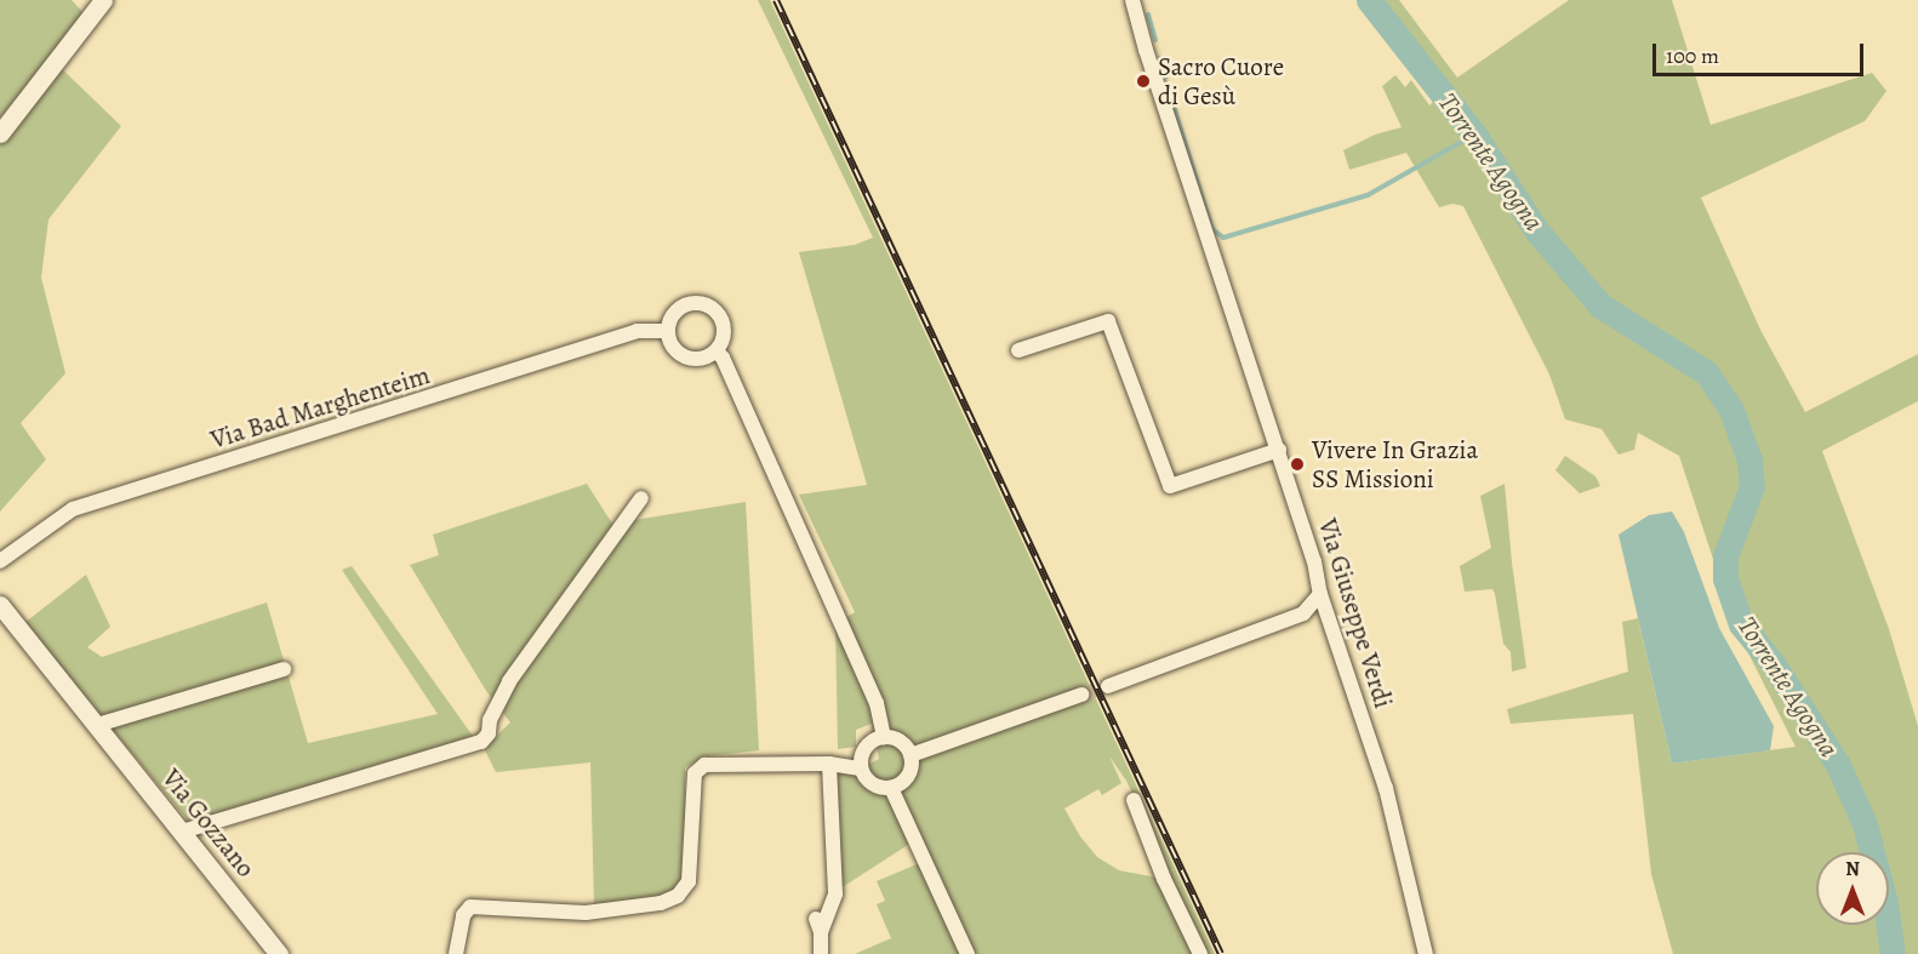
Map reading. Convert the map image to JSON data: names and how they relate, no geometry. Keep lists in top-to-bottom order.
{
  "streets": {
    "street": ["Via Bad Marghenteim", "Via Giuseppe Verdi", "Via Gozzano"]
  },
  "water": ["Torrente Agogna"],
  "places": ["Sacro Cuore di Gesù", "Vivere In Grazia SS Missioni"],
  "scale_bar": "100 m",
  "north": "top"
}
